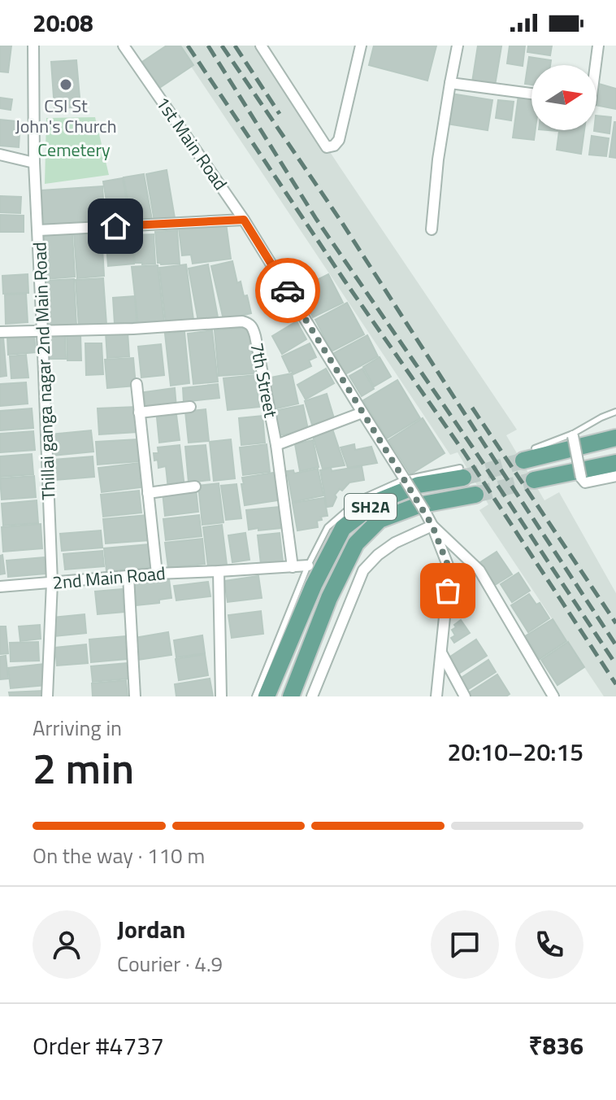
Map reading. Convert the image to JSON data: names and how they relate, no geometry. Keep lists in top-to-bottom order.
{
  "streets": {
    "main road": ["SH2A"],
    "street": [
      "1st Main Road",
      "Thillai ganga nagar 2nd Main Road",
      "7th Street",
      "2nd Main Road"
    ]
  },
  "crossings": [
    ["Thillai ganga nagar 2nd Main Road", "7th Street"],
    ["Thillai ganga nagar 2nd Main Road", "2nd Main Road"],
    ["7th Street", "2nd Main Road"]
  ],
  "parks": ["Cemetery"],
  "places": ["CSI St John's Church"],
  "north": "right",
  "page": {
    "status": "20:08",
    "heading": ["2 min", "Arriving in", "20:10–20:15"],
    "panel": [
      "Jordan",
      "Courier · 4.9",
      "Order #4737",
      "₹836"
    ],
    "bar": "On the way · 110 m"
  }
}
